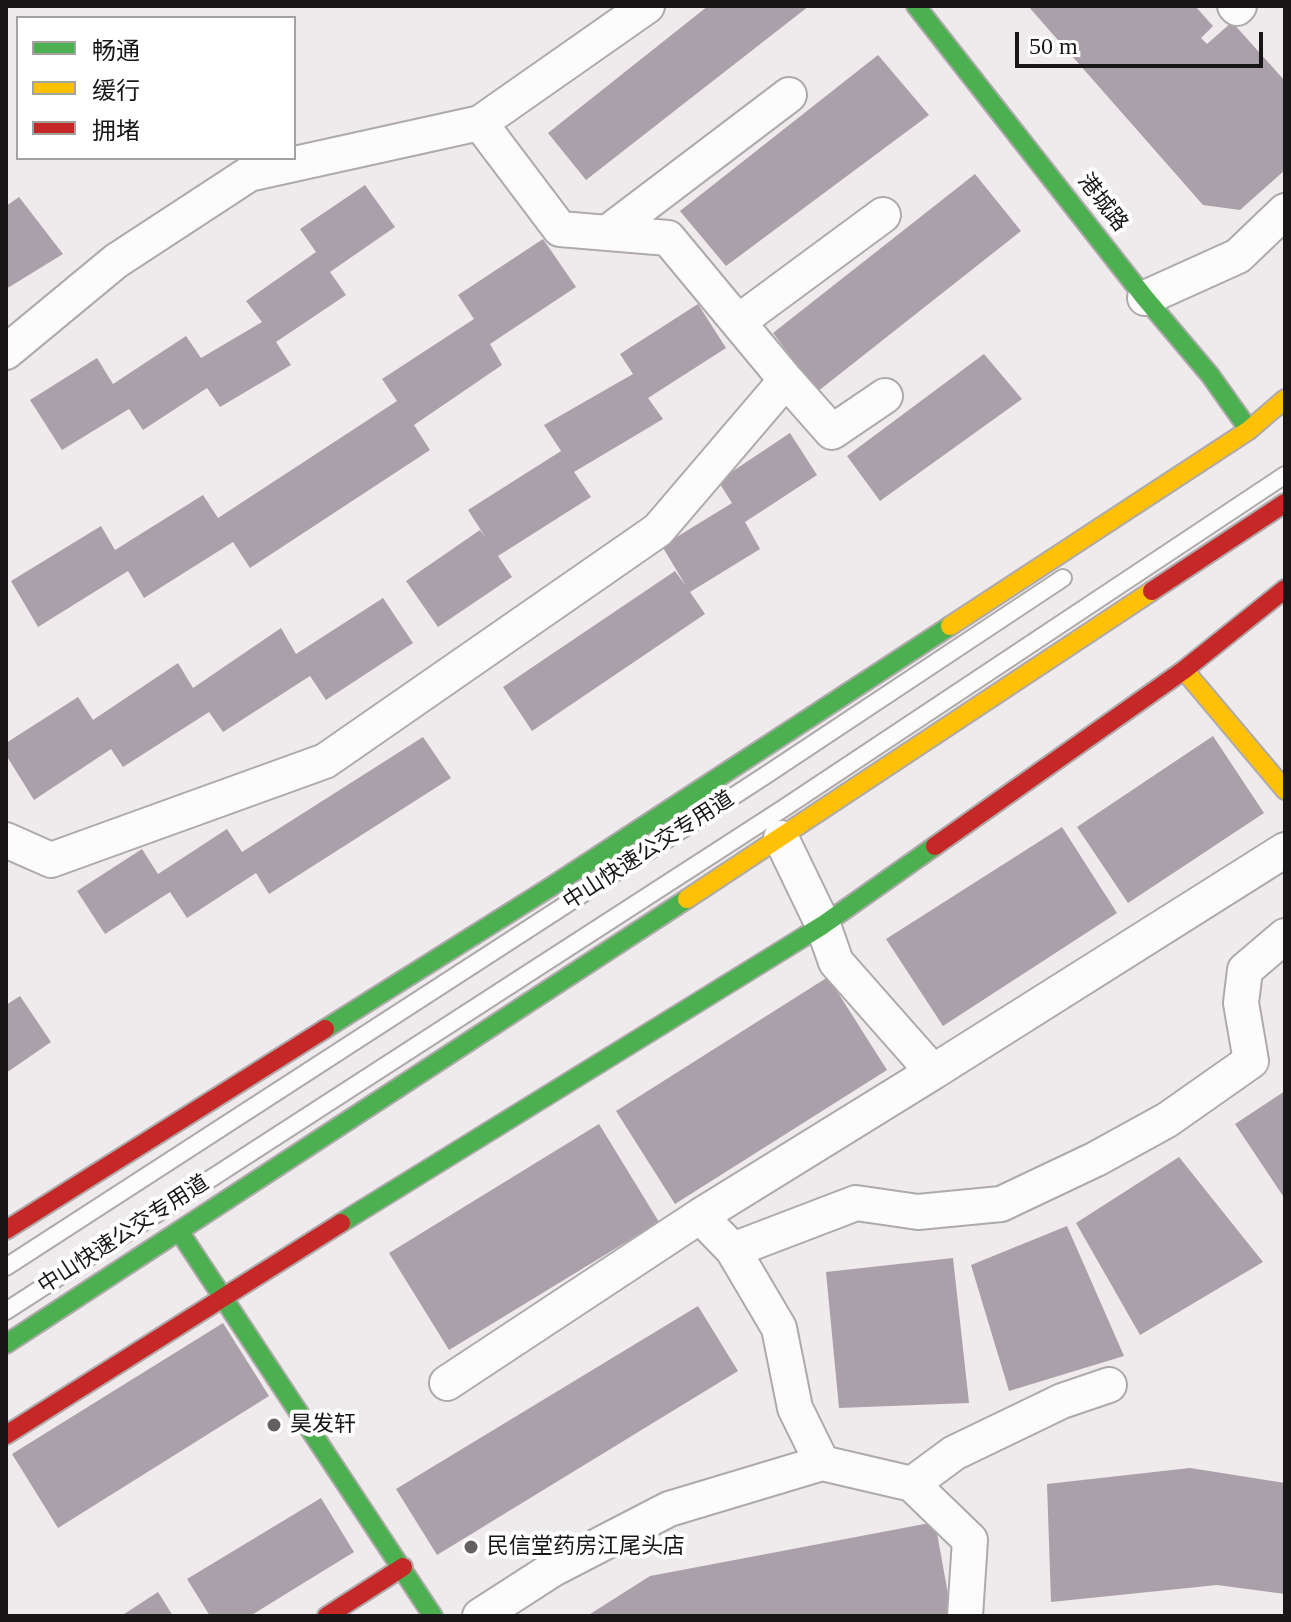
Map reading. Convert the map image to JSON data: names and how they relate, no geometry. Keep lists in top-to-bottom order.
{
  "streets": {
    "main road": ["港城路"],
    "lane": ["中山快速公交专用道"]
  },
  "places": ["昊发轩", "民信堂药房江尾头店"],
  "legend": ["畅通", "缓行", "拥堵"],
  "scale_bar": "50 m"
}
